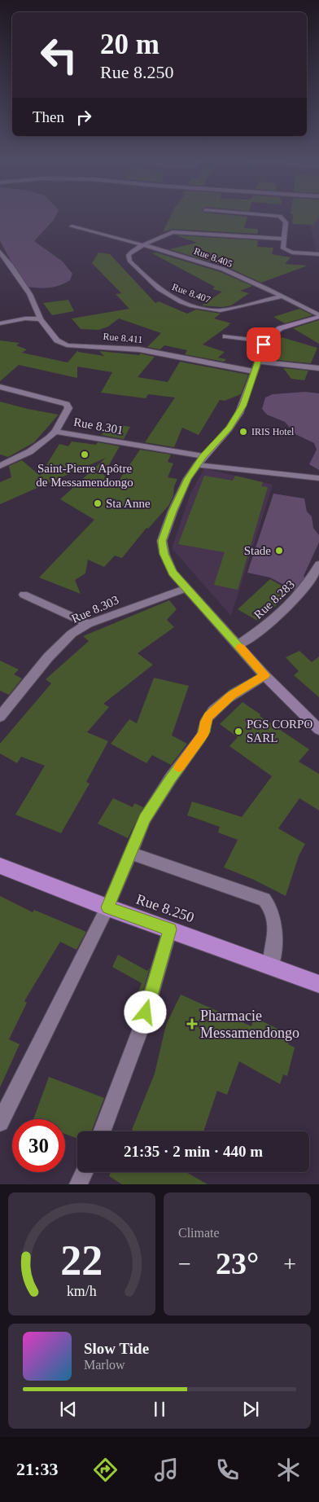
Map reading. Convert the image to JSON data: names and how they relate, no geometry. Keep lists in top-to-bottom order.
{
  "streets": {
    "highway": ["Rue 8.250"],
    "street": [
      "Rue 8.405",
      "Rue 8.407",
      "Rue 8.411",
      "Rue 8.301",
      "Rue 8.283",
      "Rue 8.303"
    ]
  },
  "crossings": [
    ["Rue 8.405", "Rue 8.407"]
  ],
  "places": {
    "other": [
      "IRIS Hotel",
      "Saint-Pierre Apôtre de Messamendongo",
      "Sta Anne",
      "Stade",
      "PGS CORPO SARL"
    ],
    "health": ["Pharmacie Messamendongo"]
  },
  "page": {
    "turn": ["20 m", "Rue 8.250"],
    "then": "Then",
    "limit": "30",
    "trip": "21:35 · 2 min · 440 m",
    "tile": "Climate",
    "heat": ["−", "23°", "+"],
    "song": ["Slow Tide", "Marlow"],
    "tabs": "21:33",
    "gauge": ["22", "km/h"]
  }
}
